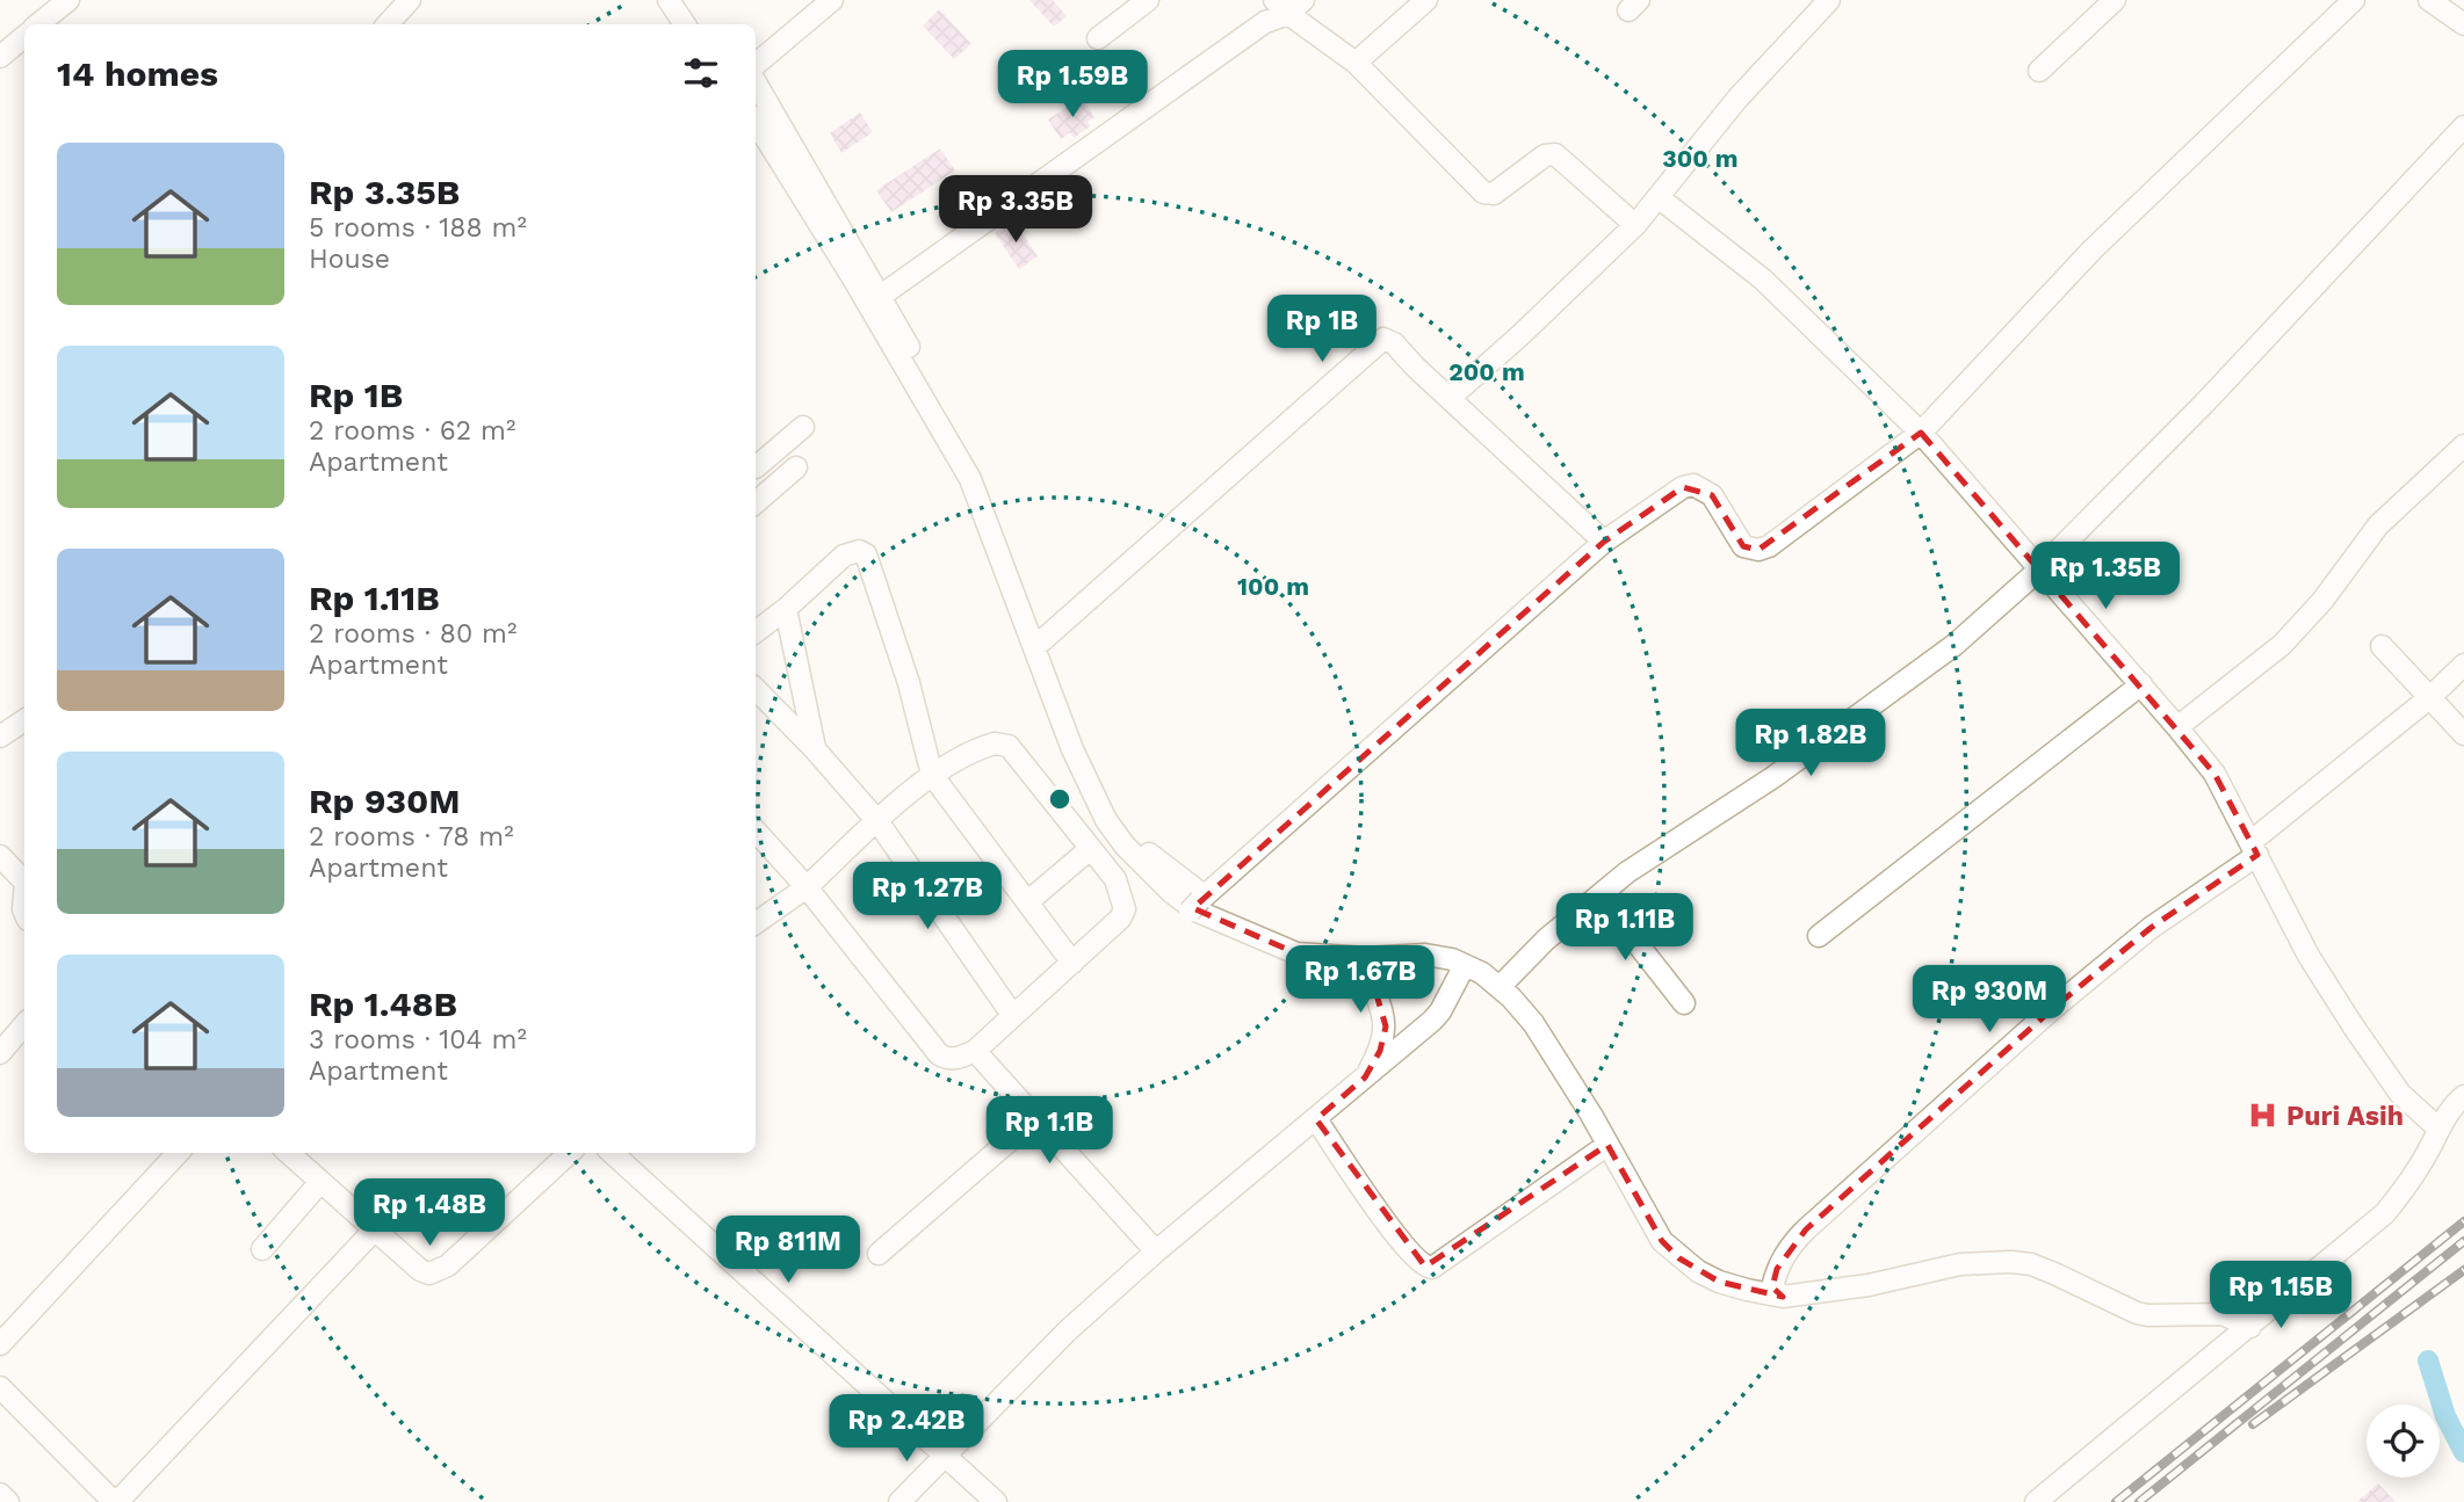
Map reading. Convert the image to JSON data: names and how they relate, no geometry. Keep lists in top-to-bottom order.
{
  "places": {
    "hospital": ["Puri Asih"]
  },
  "page": {
    "heading": "14 homes",
    "price": [
      "Rp 1.59B",
      "Rp 3.35B",
      "Rp 1B",
      "Rp 1.35B",
      "Rp 1.82B",
      "Rp 1.27B",
      "Rp 1.11B",
      "Rp 1.67B",
      "Rp 930M",
      "Rp 1.1B",
      "Rp 1.48B",
      "Rp 811M",
      "Rp 1.15B",
      "Rp 2.42B"
    ],
    "list": [
      {
        "name": "Rp 3.35B",
        "note": "5 rooms · 188 m² · House"
      },
      {
        "name": "Rp 1B",
        "note": "2 rooms · 62 m² · Apartment"
      },
      {
        "name": "Rp 1.11B",
        "note": "2 rooms · 80 m² · Apartment"
      },
      {
        "name": "Rp 930M",
        "note": "2 rooms · 78 m² · Apartment"
      },
      {
        "name": "Rp 1.48B",
        "note": "3 rooms · 104 m² · Apartment"
      }
    ]
  },
  "rings": ["300 m", "200 m", "100 m"]
}
